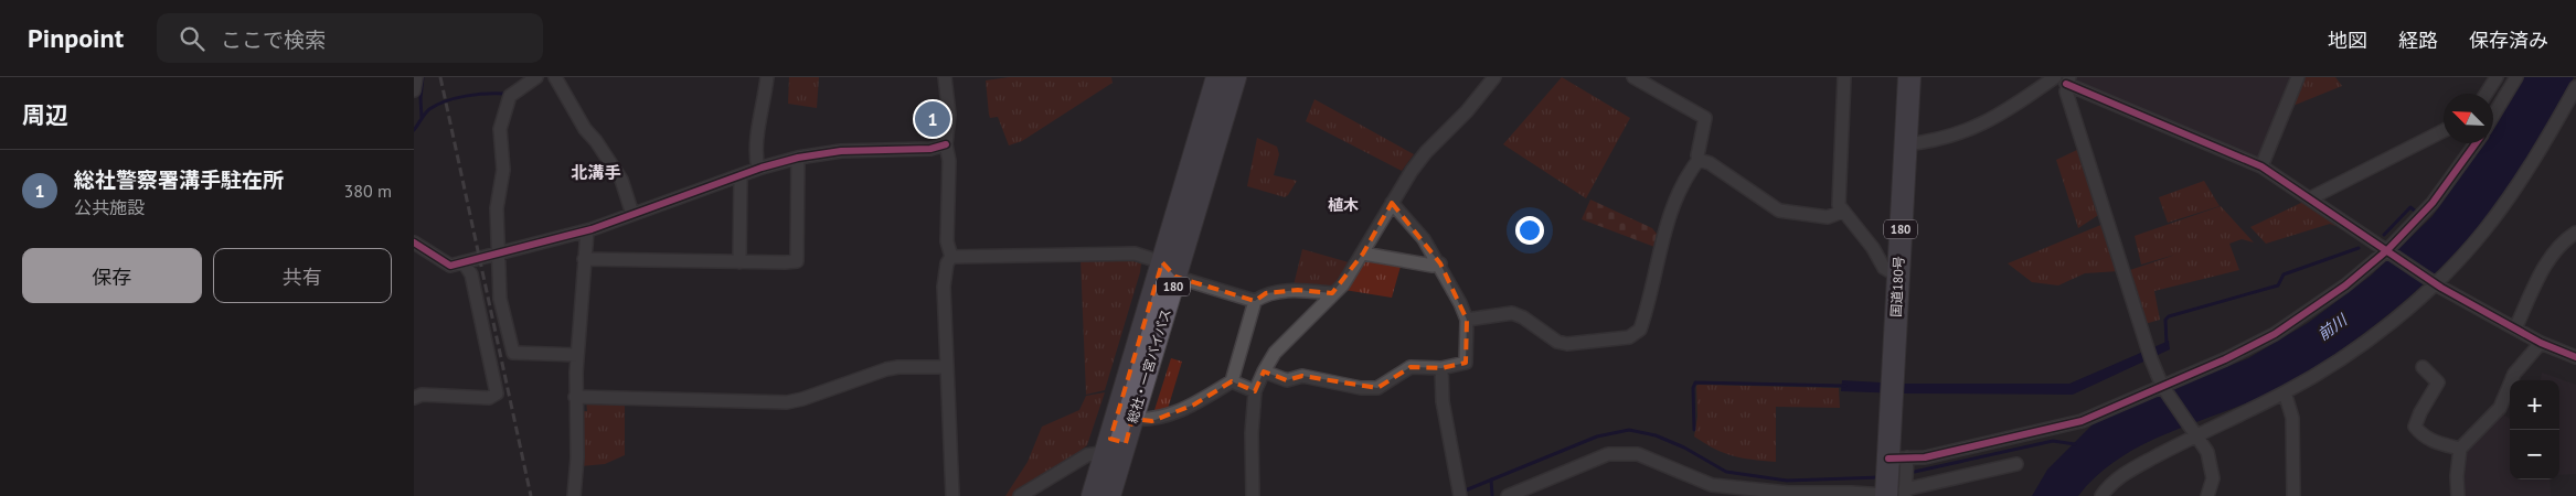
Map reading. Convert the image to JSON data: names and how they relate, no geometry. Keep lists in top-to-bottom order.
{
  "streets": {
    "highway": ["180", "国道180号", "総社・一宮バイパス"]
  },
  "districts": ["北溝手", "植木"],
  "water": ["前川"],
  "north": "top left",
  "page": {
    "header": "Pinpoint",
    "search": "ここで検索",
    "nav": ["地図", "経路", "保存済み"],
    "heading": "周辺",
    "pins": "1",
    "list": [
      {
        "mark": "1",
        "name": "総社警察署溝手駐在所",
        "note": "公共施設",
        "value": "380 m"
      }
    ],
    "buttons": ["保存", "共有"],
    "map_buttons": ["+", "−"]
  }
}
